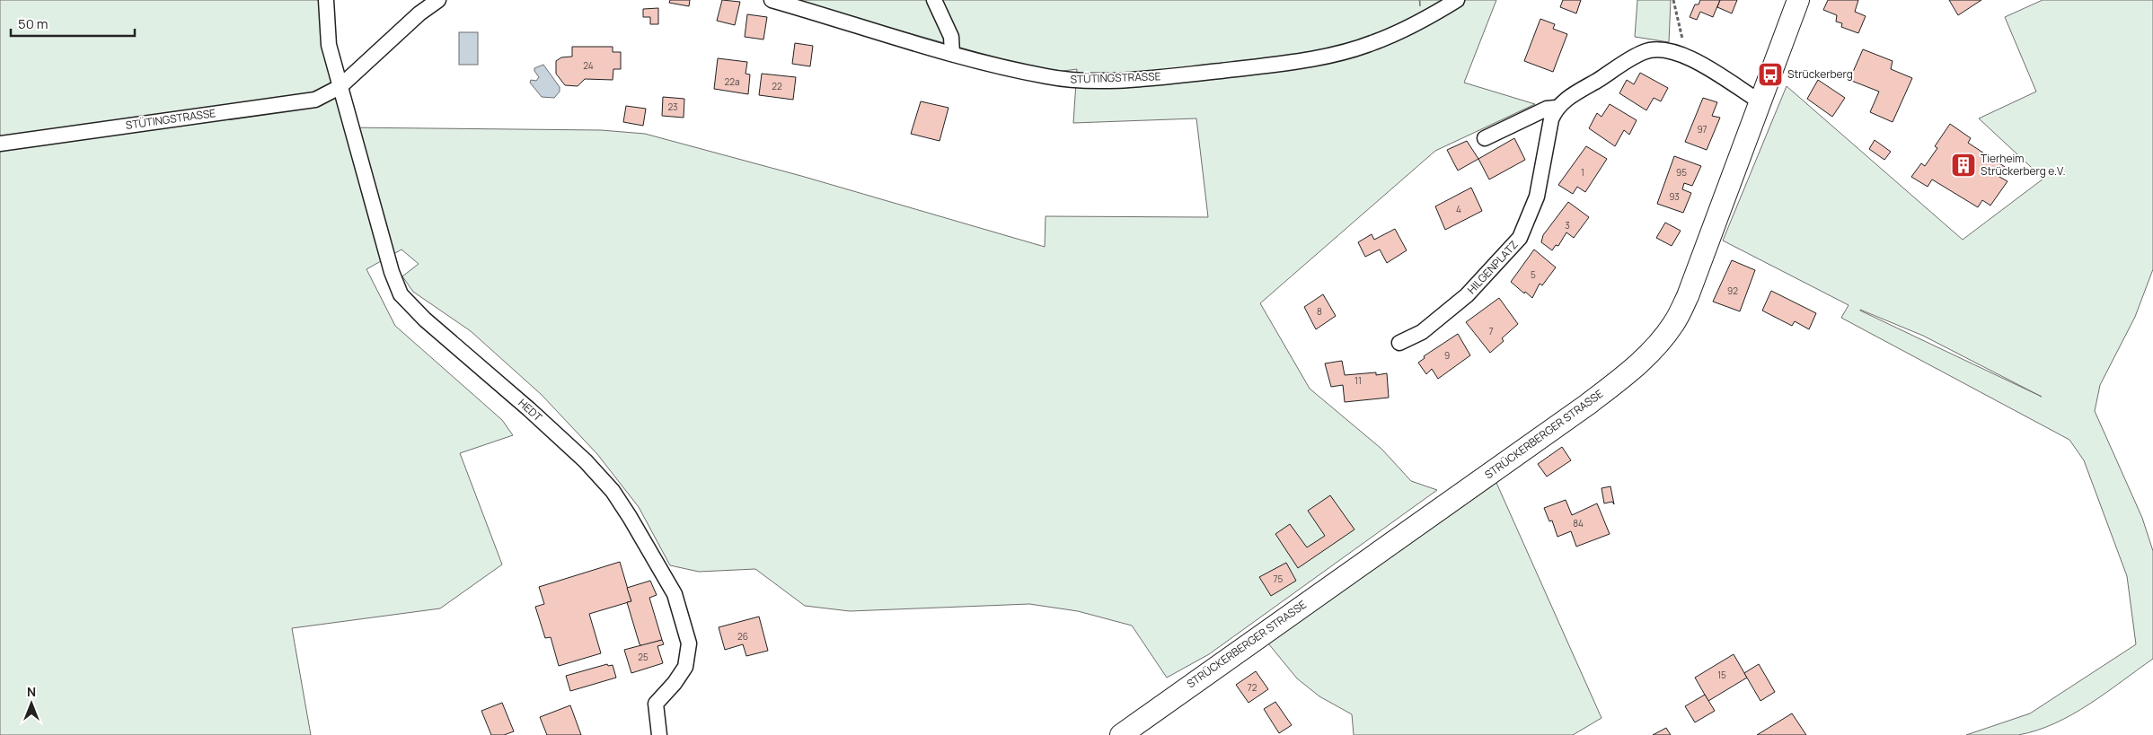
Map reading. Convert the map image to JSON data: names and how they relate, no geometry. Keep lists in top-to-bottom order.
{
  "streets": {
    "main road": ["STRÜCKERBERGER STRASSE"],
    "street": ["STÜTINGSTRASSE", "HILGENPLATZ", "HEDT"]
  },
  "crossings": [
    ["STÜTINGSTRASSE", "HEDT"]
  ],
  "places": {
    "bus stop": ["Strückerberg"],
    "building": ["Tierheim Strückerberg e.V."]
  },
  "house_numbers": [
    "24",
    "22a",
    "22",
    "23",
    "97",
    "1",
    "95",
    "93",
    "4",
    "3",
    "5",
    "92",
    "8",
    "7",
    "9",
    "11",
    "84",
    "75",
    "26",
    "25",
    "15",
    "72"
  ],
  "scale_bar": "50 m",
  "north": "top"
}
